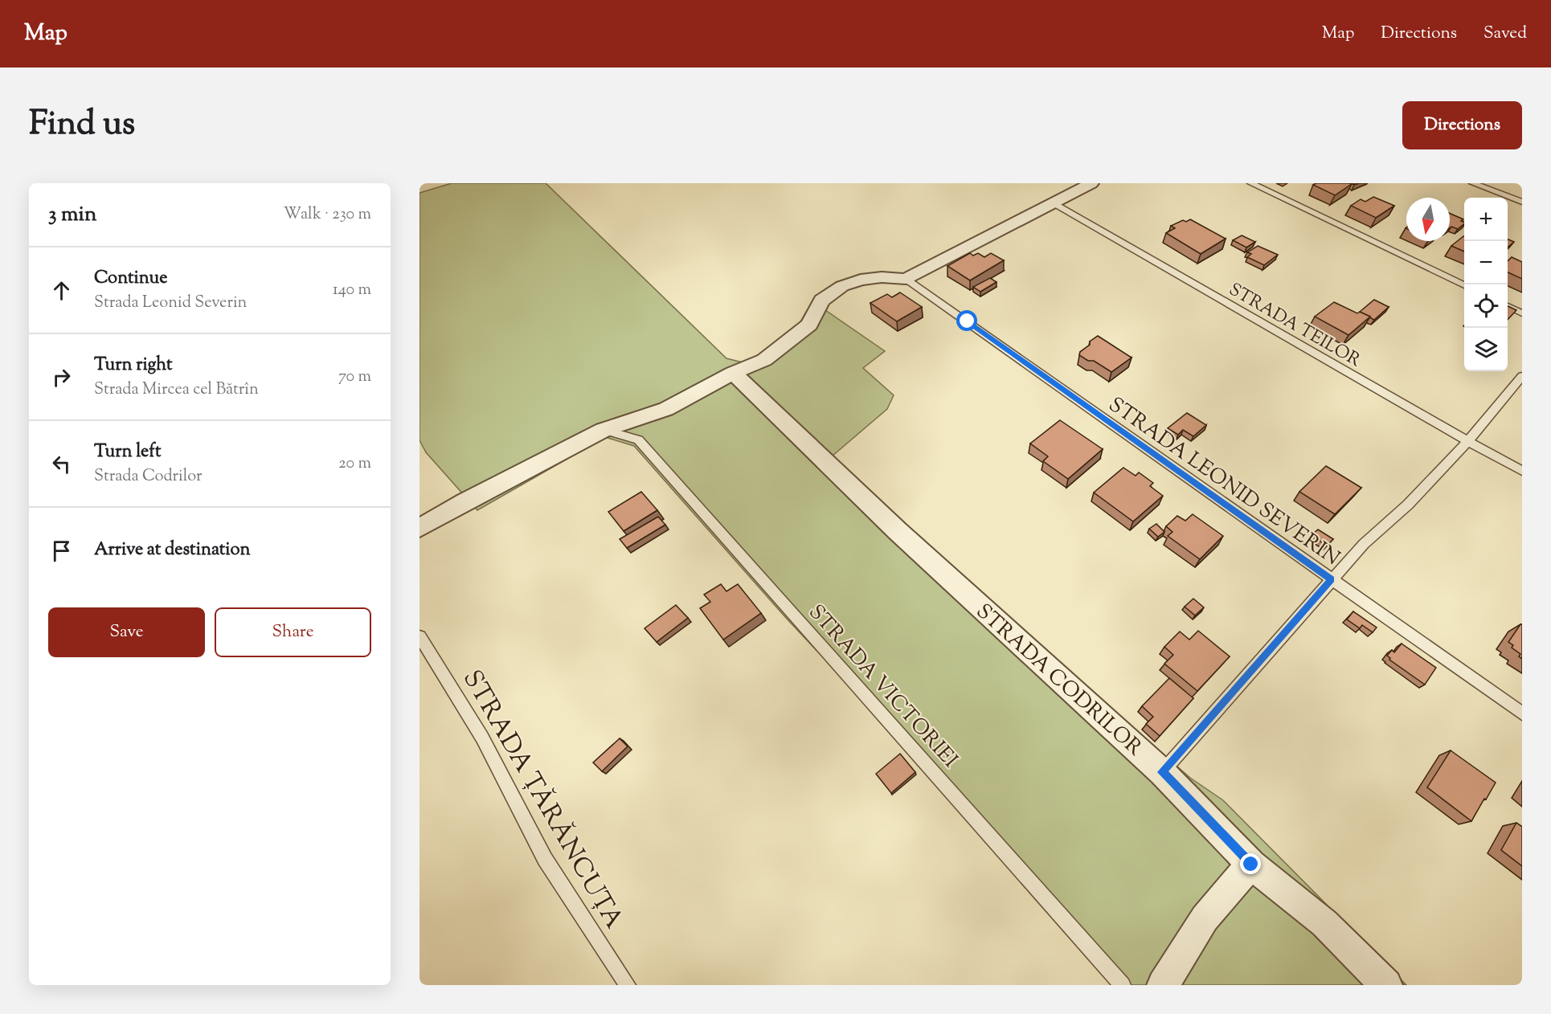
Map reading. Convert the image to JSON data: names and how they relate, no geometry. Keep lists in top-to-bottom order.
{
  "streets": {
    "street": ["STRADA CODRILOR"],
    "lane": [
      "STRADA TEILOR",
      "STRADA LEONID SEVERIN",
      "STRADA VICTORIEI",
      "STRADA ȚĂRĂNCUȚA"
    ]
  },
  "north": "bottom",
  "page": {
    "header": "Map",
    "nav": ["Map", "Directions", "Saved"],
    "title": "Find us",
    "buttons": [
      "Directions",
      ["Save", "Share"]
    ],
    "heading": ["3 min", "Walk · 230 m"],
    "map_buttons": ["+", "−"],
    "list": [
      ["Continue", "Strada Leonid Severin", "140 m"],
      ["Turn right", "Strada Mircea cel Bătrîn", "70 m"],
      ["Turn left", "Strada Codrilor", "20 m"],
      "Arrive at destination"
    ]
  }
}
